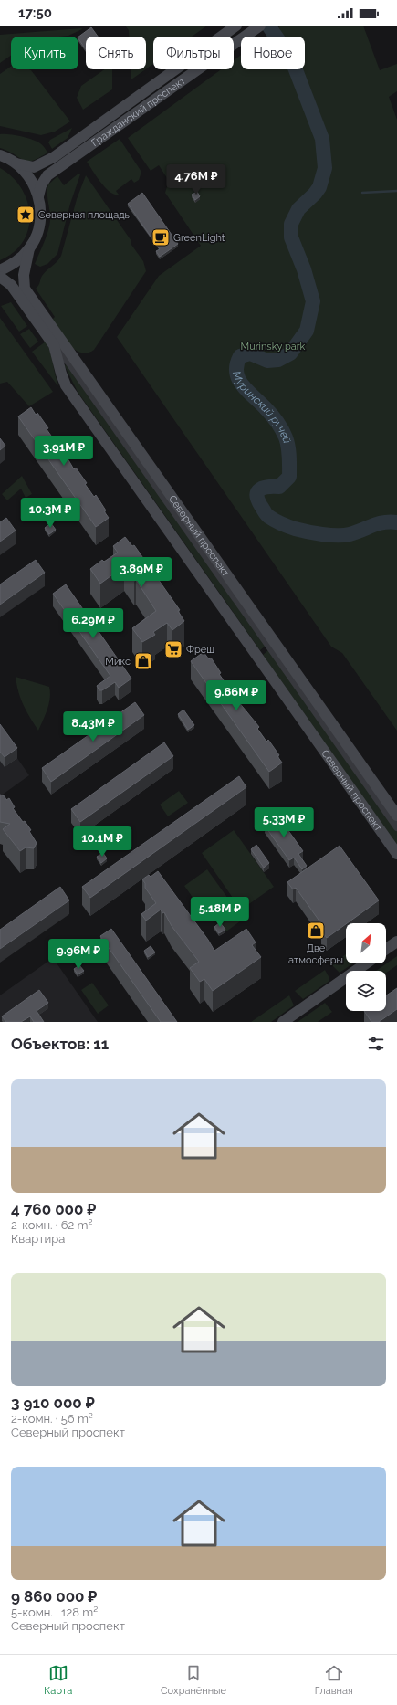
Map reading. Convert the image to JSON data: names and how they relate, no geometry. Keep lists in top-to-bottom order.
{
  "streets": {
    "main road": ["Гражданский проспект", "Северный проспект"]
  },
  "water": ["Муринский ручей"],
  "parks": ["Murinsky park"],
  "places": {
    "place": ["Северная площадь"],
    "cafe": ["GreenLight"],
    "supermarket": ["Фреш"],
    "shop": ["Микс", "Две атмосферы"]
  },
  "north": "top right",
  "page": {
    "status": "17:50",
    "chip": [
      "Купить",
      "Снять",
      "Фильтры",
      "Новое"
    ],
    "price": [
      "4.76M ₽",
      "3.91M ₽",
      "10.3M ₽",
      "3.89M ₽",
      "6.29M ₽",
      "9.86M ₽",
      "8.43M ₽",
      "5.33M ₽",
      "10.1M ₽",
      "5.18M ₽",
      "9.96M ₽"
    ],
    "heading": "Объектов: 11",
    "list": [
      {
        "name": "4 760 000 ₽",
        "note": "2-комн. · 62 m² · Квартира"
      },
      {
        "name": "3 910 000 ₽",
        "note": "2-комн. · 56 m² · Северный проспект"
      },
      {
        "name": "9 860 000 ₽",
        "note": "5-комн. · 128 m² · Северный проспект"
      }
    ],
    "tabs": ["Карта", "Сохранённые", "Главная"]
  }
}
